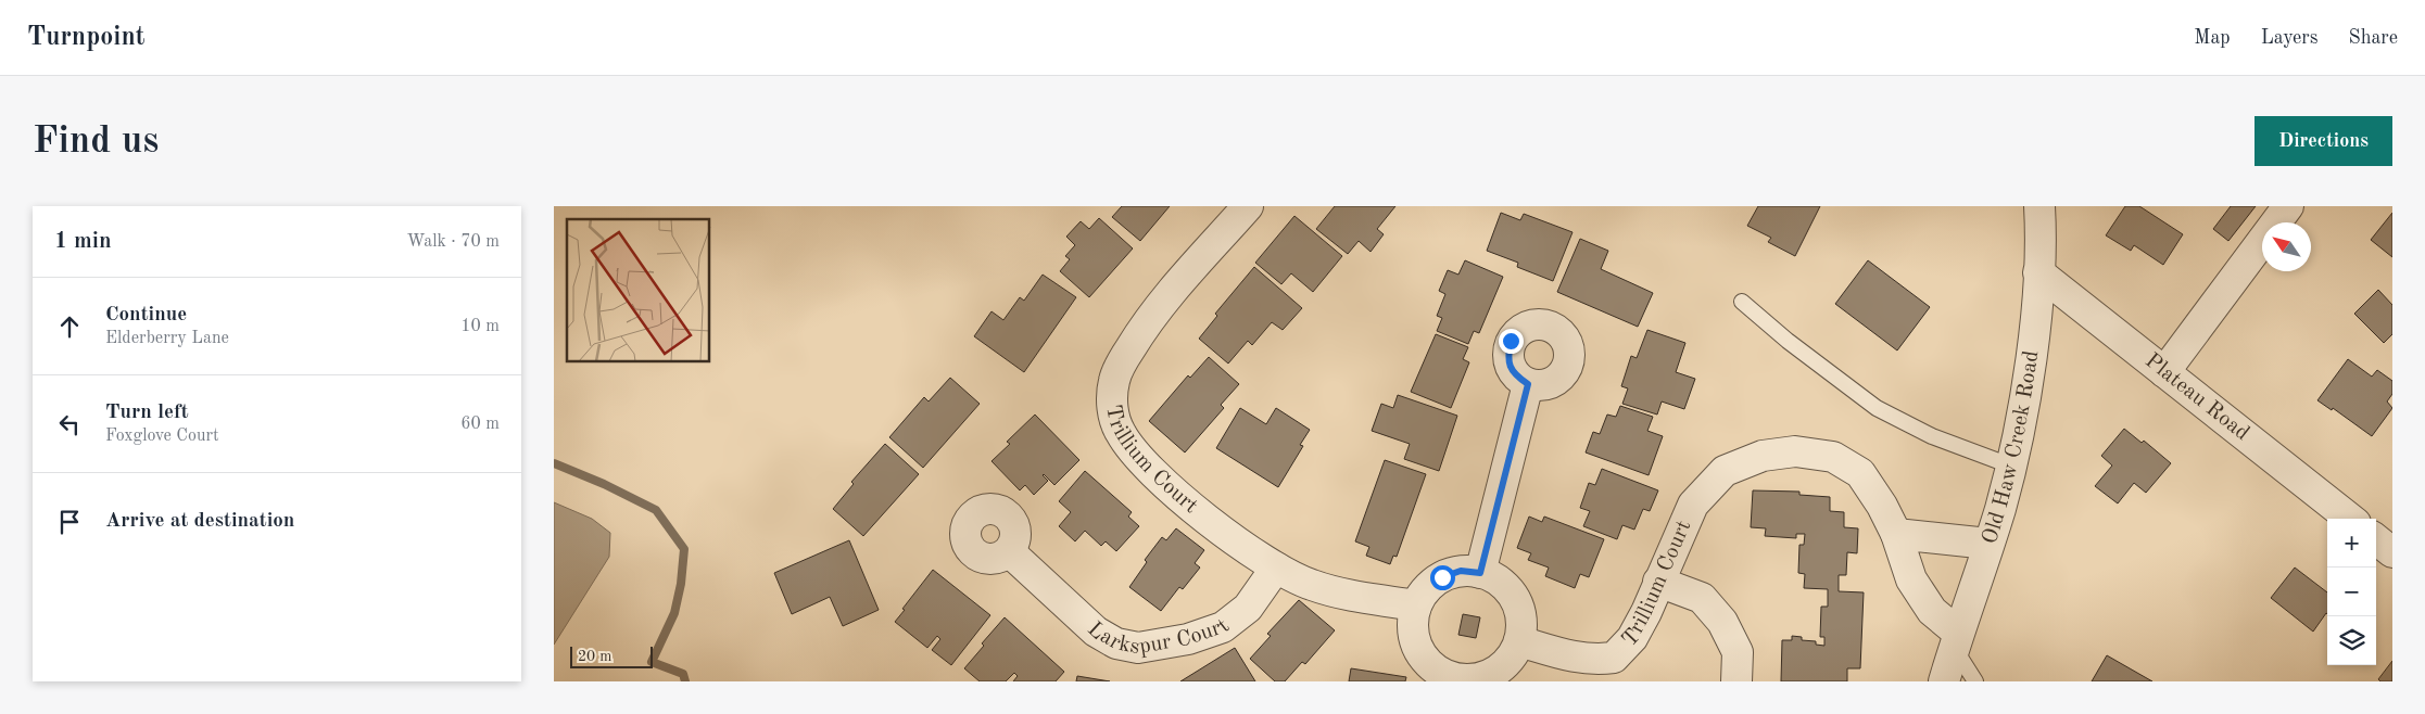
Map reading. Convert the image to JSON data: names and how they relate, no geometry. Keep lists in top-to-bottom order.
{
  "streets": {
    "street": [
      "Plateau Road",
      "Old Haw Creek Road",
      "Trillium Court",
      "Larkspur Court"
    ]
  },
  "crossings": [
    ["Plateau Road", "Old Haw Creek Road"],
    ["Old Haw Creek Road", "Trillium Court"],
    ["Trillium Court", "Larkspur Court"]
  ],
  "scale_bar": "20 m",
  "north": "top left",
  "page": {
    "header": "Turnpoint",
    "nav": ["Map", "Layers", "Share"],
    "buttons": "Directions",
    "title": "Find us",
    "heading": ["1 min", "Walk · 70 m"],
    "list": [
      ["Continue", "Elderberry Lane", "10 m"],
      ["Turn left", "Foxglove Court", "60 m"],
      "Arrive at destination"
    ],
    "map_buttons": ["+", "−"],
    "scale": "20 m"
  }
}
